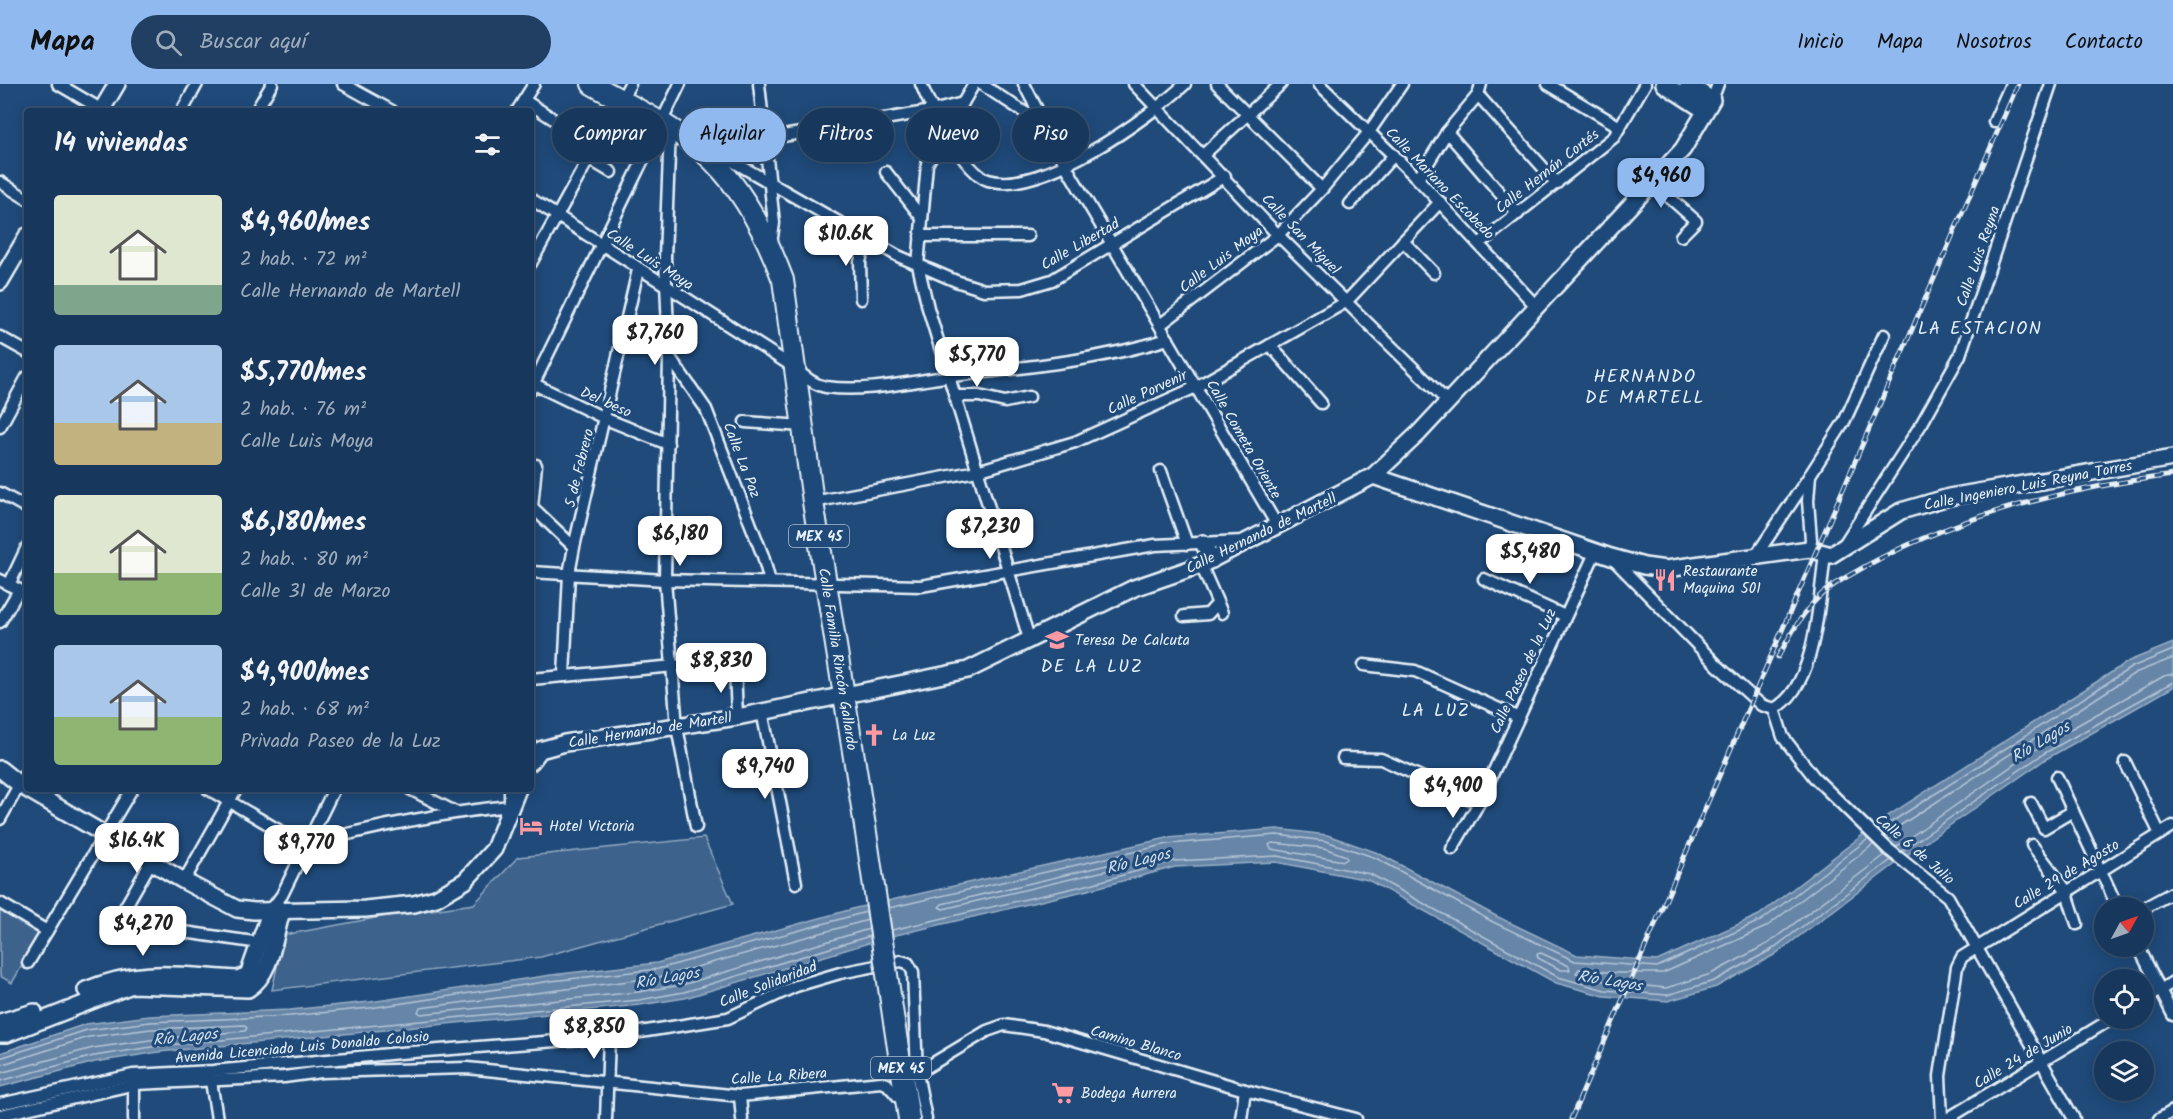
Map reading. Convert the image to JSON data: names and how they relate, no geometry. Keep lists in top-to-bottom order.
{
  "streets": {
    "highway": ["MEX 45", "Calle Familia Rincón Gallardo"],
    "street": [
      "Calle Hernán Cortés",
      "Calle Mariano Escobedo",
      "Calle San Miguel",
      "Calle Libertad",
      "Calle Luis Reyna",
      "Calle Luis Moya",
      "Calle Porvenir",
      "Del beso",
      "Calle Cometa Oriente",
      "Calle La Paz",
      "5 de Febrero",
      "Calle Ingeniero Luis Reyna Torres",
      "Calle Hernando de Martell",
      "Calle Paseo de la Luz",
      "Calle 6 de Julio",
      "Calle 29 de Agosto",
      "Calle Solidaridad",
      "Camino Blanco",
      "Avenida Licenciado Luis Donaldo Colosio",
      "Calle 24 de Junio",
      "Calle La Ribera"
    ]
  },
  "crossings": [
    ["Calle Hernán Cortés", "Calle Mariano Escobedo"],
    ["Calle Mariano Escobedo", "Calle Luis Moya"],
    ["Calle Mariano Escobedo", "Calle Porvenir"],
    ["Calle Mariano Escobedo", "Calle Hernando de Martell"],
    ["Calle San Miguel", "Calle Libertad"],
    ["Calle San Miguel", "Calle Luis Moya"],
    ["Calle San Miguel", "Calle Porvenir"],
    ["Calle San Miguel", "Calle Hernando de Martell"],
    ["Calle Libertad", "Calle Cometa Oriente"],
    ["Calle Libertad", "MEX 45"],
    ["Calle Libertad", "Calle Familia Rincón Gallardo"],
    ["Calle Luis Reyna", "Calle Ingeniero Luis Reyna Torres"],
    ["Calle Luis Reyna", "Calle 6 de Julio"],
    ["Calle Luis Moya", "Calle Cometa Oriente"],
    ["Calle Luis Moya", "5 de Febrero"],
    ["Calle Luis Moya", "Calle Familia Rincón Gallardo"],
    ["Calle Porvenir", "Calle Cometa Oriente"],
    ["Calle Porvenir", "Calle Familia Rincón Gallardo"],
    ["Del beso", "5 de Febrero"],
    ["Calle Cometa Oriente", "Calle Hernando de Martell"],
    ["Calle Hernando de Martell", "Calle Familia Rincón Gallardo"],
    ["MEX 45", "Calle Familia Rincón Gallardo"],
    ["Calle Familia Rincón Gallardo", "Calle La Ribera"],
    ["Calle 6 de Julio", "Calle 29 de Agosto"],
    ["Calle 6 de Julio", "Calle 24 de Junio"],
    ["Calle Solidaridad", "Camino Blanco"],
    ["Calle Solidaridad", "Avenida Licenciado Luis Donaldo Colosio"],
    ["Avenida Licenciado Luis Donaldo Colosio", "Calle La Ribera"]
  ],
  "districts": [
    "LA ESTACION",
    "HERNANDO DE MARTELL",
    "DE LA LUZ",
    "LA LUZ"
  ],
  "water": ["Río Lagos"],
  "places": {
    "restaurant": ["Restaurante Maquina 501"],
    "school or university": ["Teresa De Calcuta"],
    "church": ["La Luz"],
    "hotel": ["Hotel Victoria"],
    "supermarket": ["Bodega Aurrera"]
  },
  "north": "top right",
  "page": {
    "header": "Mapa",
    "search": "Buscar aquí",
    "nav": [
      "Inicio",
      "Mapa",
      "Nosotros",
      "Contacto"
    ],
    "chip": [
      "Comprar",
      "Alquilar",
      "Filtros",
      "Nuevo",
      "Piso"
    ],
    "heading": "14 viviendas",
    "price": [
      "$4,960",
      "$10.6K",
      "$7,760",
      "$5,770",
      "$7,230",
      "$6,180",
      "$5,480",
      "$8,830",
      "$9,740",
      "$4,900",
      "$16.4K",
      "$9,770",
      "$4,270",
      "$8,850"
    ],
    "list": [
      {
        "name": "$4,960/mes",
        "note": "2 hab. · 72 m² · Calle Hernando de Martell"
      },
      {
        "name": "$5,770/mes",
        "note": "2 hab. · 76 m² · Calle Luis Moya"
      },
      {
        "name": "$6,180/mes",
        "note": "2 hab. · 80 m² · Calle 31 de Marzo"
      },
      {
        "name": "$4,900/mes",
        "note": "2 hab. · 68 m² · Privada Paseo de la Luz"
      }
    ]
  }
}
